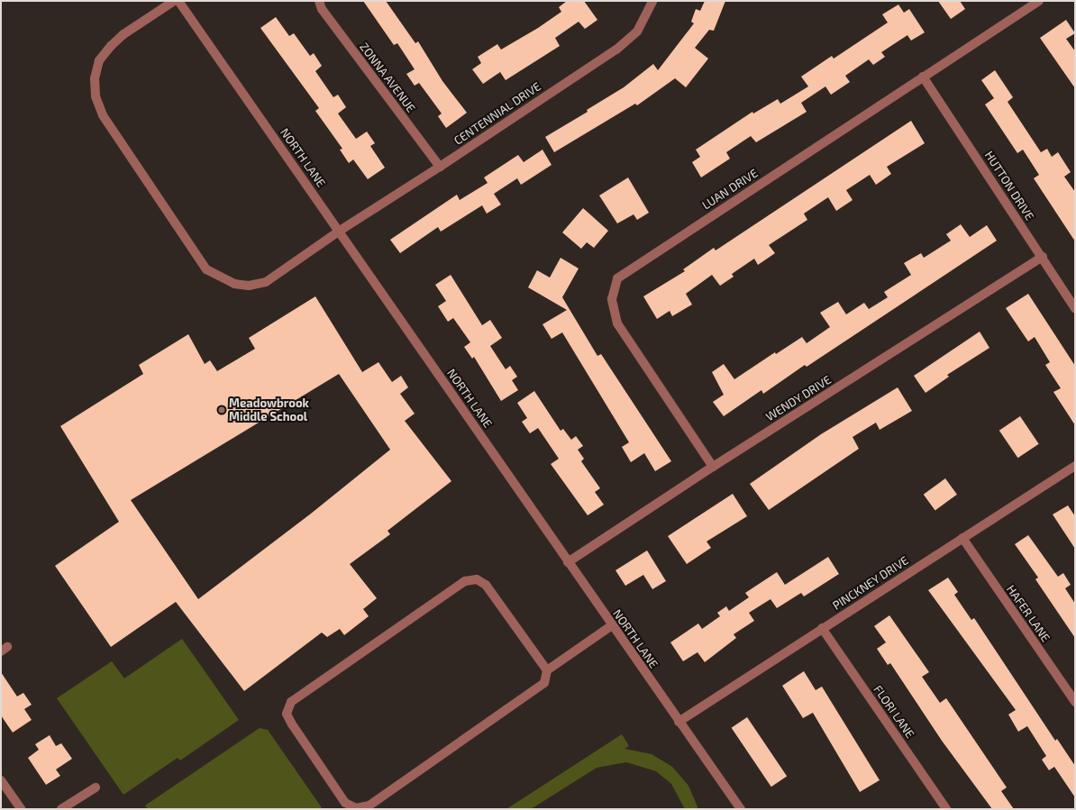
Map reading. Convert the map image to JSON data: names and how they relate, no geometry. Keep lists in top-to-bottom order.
{
  "streets": {
    "street": [
      "ZONNA AVENUE",
      "CENTENNIAL DRIVE",
      "NORTH LANE",
      "HUTTON DRIVE",
      "LUAN DRIVE",
      "WENDY DRIVE",
      "PINCKNEY DRIVE",
      "HAFER LANE",
      "FLORI LANE"
    ]
  },
  "crossings": [
    ["ZONNA AVENUE", "CENTENNIAL DRIVE"],
    ["CENTENNIAL DRIVE", "NORTH LANE"],
    ["NORTH LANE", "WENDY DRIVE"],
    ["NORTH LANE", "PINCKNEY DRIVE"],
    ["HUTTON DRIVE", "LUAN DRIVE"],
    ["HUTTON DRIVE", "WENDY DRIVE"],
    ["LUAN DRIVE", "WENDY DRIVE"],
    ["PINCKNEY DRIVE", "HAFER LANE"],
    ["PINCKNEY DRIVE", "FLORI LANE"]
  ],
  "places": ["Meadowbrook Middle School"]
}
